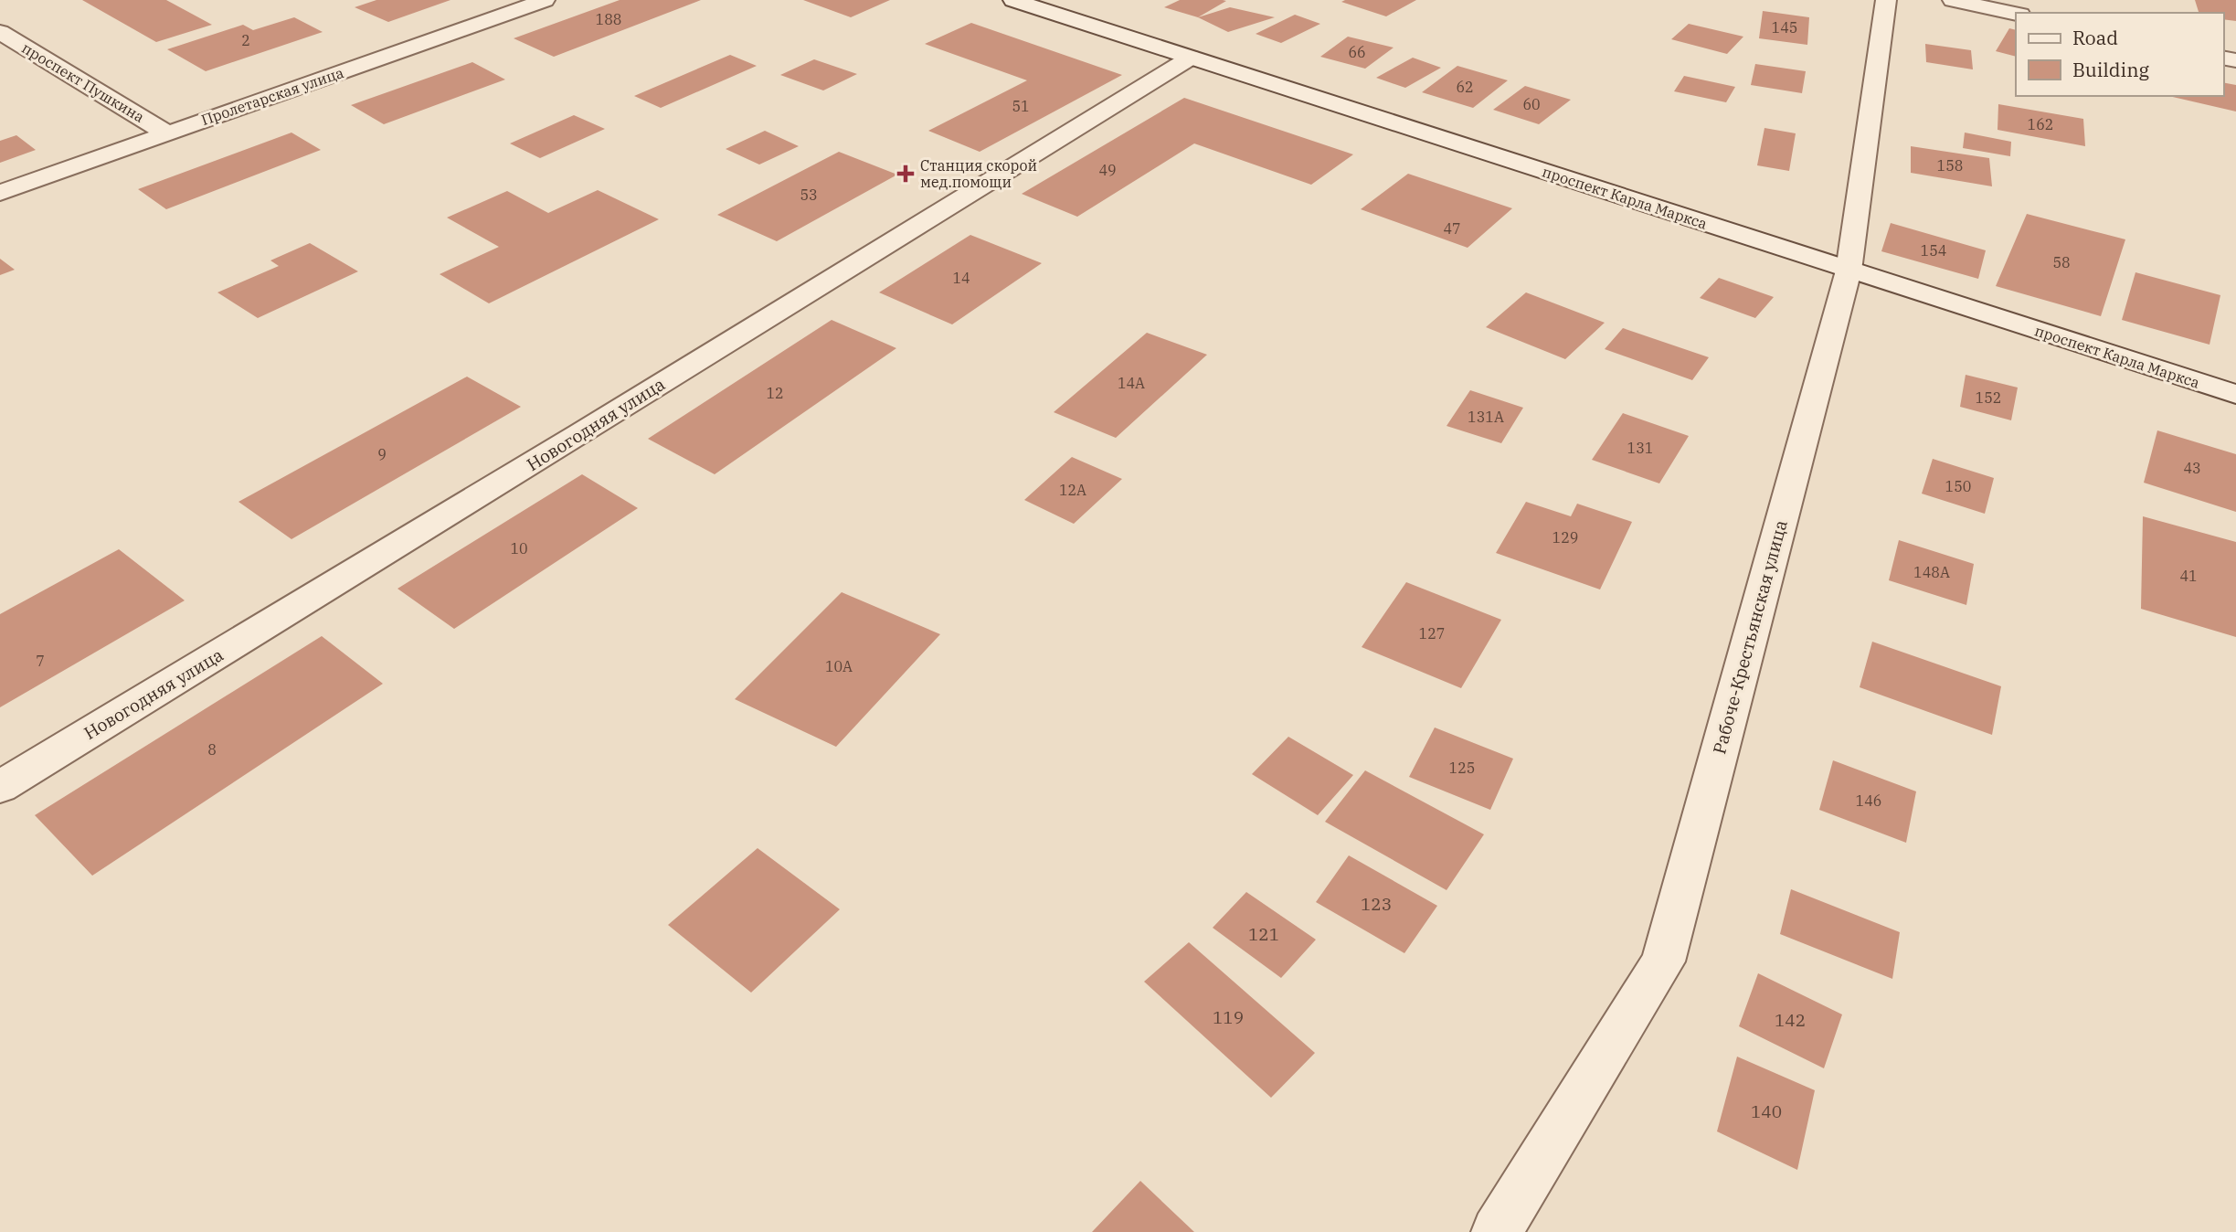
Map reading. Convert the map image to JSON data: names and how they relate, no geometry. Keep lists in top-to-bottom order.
{
  "streets": {
    "street": [
      "проспект Пушкина",
      "Пролетарская улица",
      "проспект Карла Маркса",
      "Новогодняя улица",
      "Рабоче-Крестьянская улица"
    ]
  },
  "crossings": [
    ["проспект Пушкина", "Пролетарская улица"],
    ["проспект Карла Маркса", "Новогодняя улица"],
    ["проспект Карла Маркса", "Рабоче-Крестьянская улица"]
  ],
  "places": {
    "health": ["Станция скорой мед.помощи"]
  },
  "house_numbers": [
    "188",
    "145",
    "2",
    "66",
    "62",
    "60",
    "51",
    "162",
    "158",
    "49",
    "53",
    "47",
    "154",
    "58",
    "14",
    "14А",
    "12",
    "152",
    "131А",
    "131",
    "9",
    "43",
    "150",
    "12А",
    "129",
    "10",
    "148А",
    "41",
    "127",
    "7",
    "10А",
    "8",
    "125",
    "146",
    "123",
    "121",
    "119",
    "142",
    "140"
  ],
  "legend": ["Road", "Building"]
}
